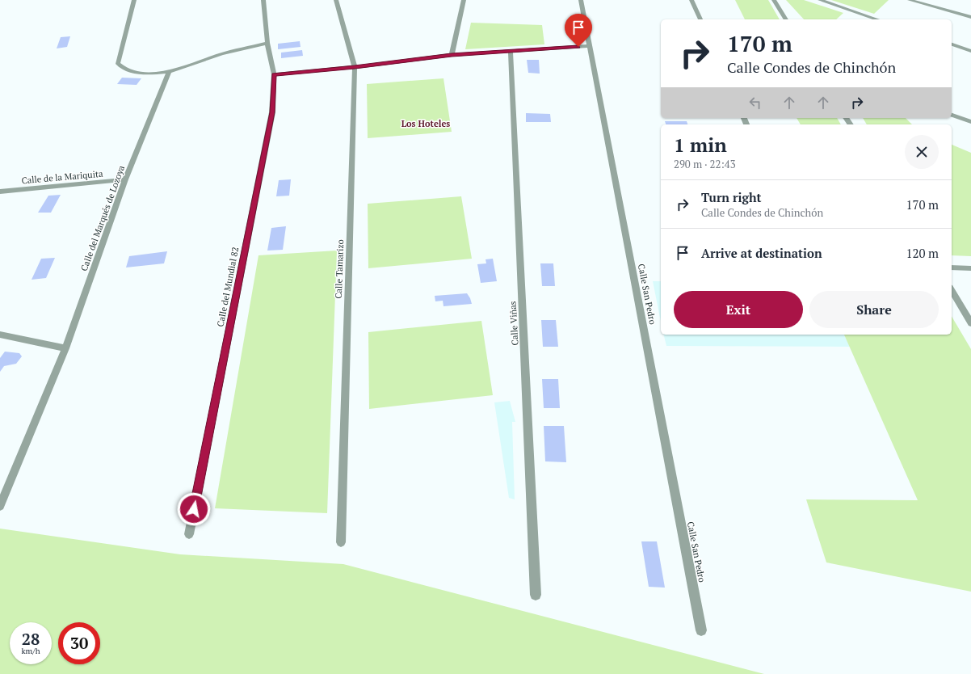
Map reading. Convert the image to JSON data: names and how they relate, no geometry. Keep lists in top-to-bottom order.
{
  "streets": {
    "street": [
      "Calle de la Mariquita",
      "Calle del Marqués de Lozoya",
      "Calle Tamarizo",
      "Calle del Mundial 82",
      "Calle San Pedro",
      "Calle Viñas"
    ]
  },
  "crossings": [
    ["Calle de la Mariquita", "Calle del Marqués de Lozoya"]
  ],
  "districts": ["Los Hoteles"],
  "page": {
    "turn": ["170 m", "Calle Condes de Chinchón"],
    "heading": ["1 min", "290 m · 22:43"],
    "list": [
      {
        "name": "Turn right",
        "note": "Calle Condes de Chinchón",
        "value": "170 m"
      },
      {
        "name": "Arrive at destination",
        "value": "120 m"
      }
    ],
    "buttons": ["Exit", "Share"],
    "speed": "28 km/h",
    "limit": "30"
  }
}
